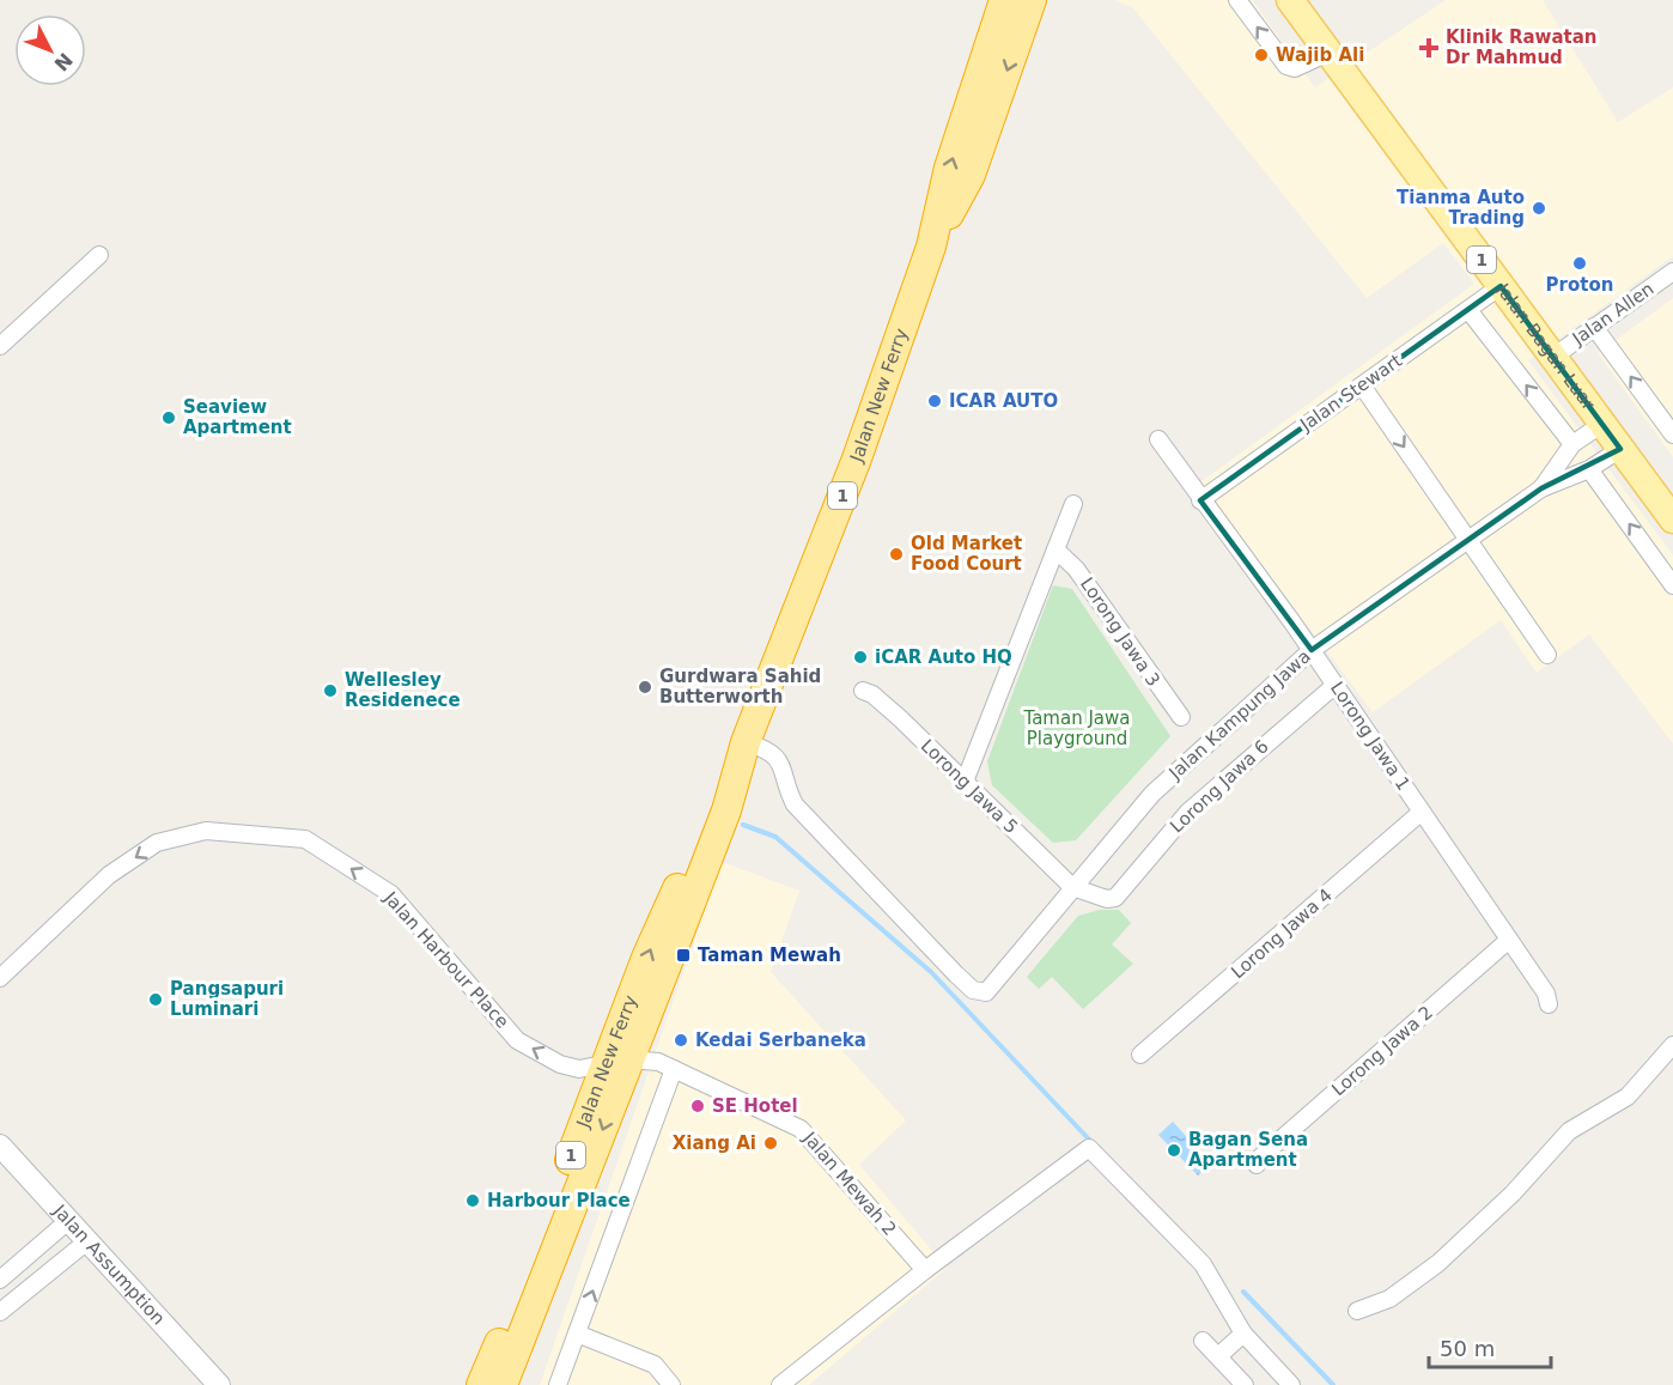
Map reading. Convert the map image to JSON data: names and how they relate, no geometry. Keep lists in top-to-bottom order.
{
  "streets": {
    "highway": ["1", "Jalan New Ferry"],
    "main road": ["Jalan Bagan Luar"],
    "street": [
      "Jalan Allen",
      "Jalan Stewart",
      "Lorong Jawa 3",
      "Jalan Kampung Jawa",
      "Lorong Jawa 1",
      "Lorong Jawa 5",
      "Lorong Jawa 6",
      "Lorong Jawa 4",
      "Jalan Harbour Place",
      "Lorong Jawa 2",
      "Jalan Mewah 2",
      "Jalan Assumption"
    ]
  },
  "crossings": [
    ["Jalan Allen", "Jalan Bagan Luar"],
    ["Jalan Bagan Luar", "Jalan Stewart"],
    ["Jalan Bagan Luar", "Jalan Kampung Jawa"],
    ["Jalan Stewart", "Lorong Jawa 1"],
    ["Jalan New Ferry", "Jalan Kampung Jawa"],
    ["Jalan New Ferry", "Jalan Harbour Place"],
    ["Jalan New Ferry", "Jalan Mewah 2"],
    ["Jalan Kampung Jawa", "Lorong Jawa 1"],
    ["Jalan Kampung Jawa", "Lorong Jawa 5"],
    ["Jalan Kampung Jawa", "Lorong Jawa 6"],
    ["Lorong Jawa 1", "Lorong Jawa 6"],
    ["Lorong Jawa 1", "Lorong Jawa 4"],
    ["Lorong Jawa 1", "Lorong Jawa 2"],
    ["Lorong Jawa 5", "Lorong Jawa 6"],
    ["Jalan Harbour Place", "Jalan Mewah 2"]
  ],
  "one_way": ["Jalan Harbour Place"],
  "parks": ["Taman Jawa Playground"],
  "places": {
    "health": ["Klinik Rawatan Dr Mahmud"],
    "other": [
      "Wajib Ali",
      "Tianma Auto Trading",
      "Proton",
      "ICAR AUTO",
      "Seaview Apartment",
      "Old Market Food Court",
      "iCAR Auto HQ",
      "Gurdwara Sahid Butterworth",
      "Wellesley Residenece",
      "Pangsapuri Luminari",
      "Kedai Serbaneka",
      "SE Hotel",
      "Xiang Ai",
      "Bagan Sena Apartment",
      "Harbour Place"
    ],
    "transit": ["Taman Mewah"]
  },
  "scale_bar": "50 m",
  "north": "bottom right"
}
